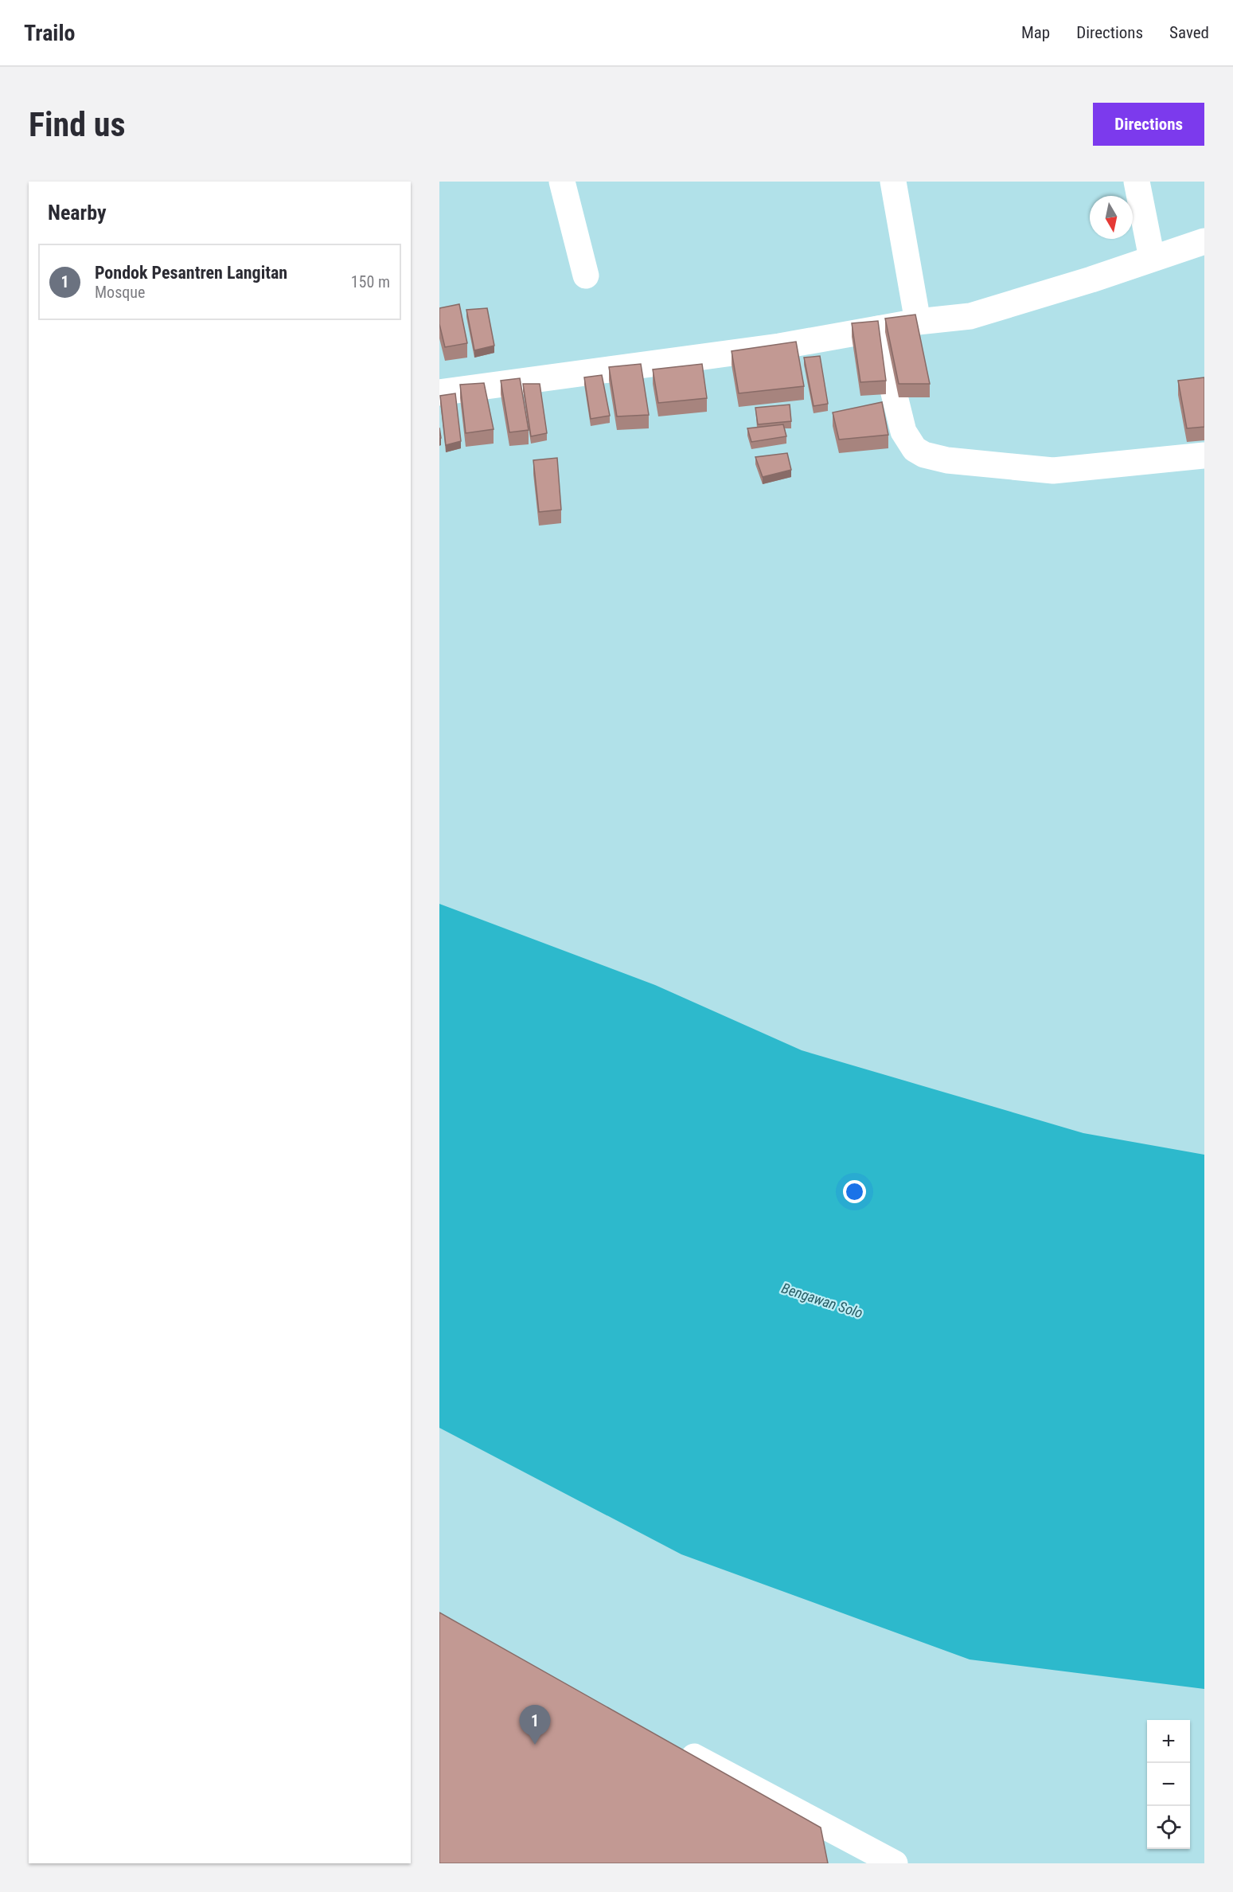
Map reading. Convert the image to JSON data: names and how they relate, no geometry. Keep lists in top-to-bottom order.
{
  "water": ["Bengawan Solo"],
  "north": "bottom",
  "page": {
    "header": "Trailo",
    "nav": ["Map", "Directions", "Saved"],
    "buttons": "Directions",
    "title": "Find us",
    "heading": "Nearby",
    "list": [
      {
        "mark": "1",
        "name": "Pondok Pesantren Langitan",
        "note": "Mosque",
        "value": "150 m"
      }
    ],
    "pins": "1",
    "map_buttons": ["+", "−"]
  }
}
